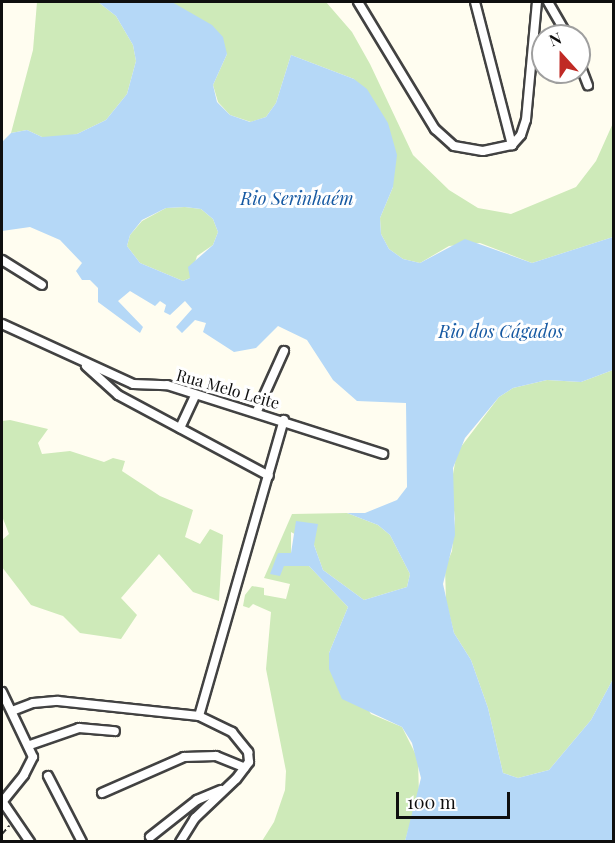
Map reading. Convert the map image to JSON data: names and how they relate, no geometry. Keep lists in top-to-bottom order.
{
  "streets": {
    "street": ["Rua Melo Leite"]
  },
  "water": ["Rio Serinhaém", "Rio dos Cágados"],
  "scale_bar": "100 m",
  "north": "top"
}
